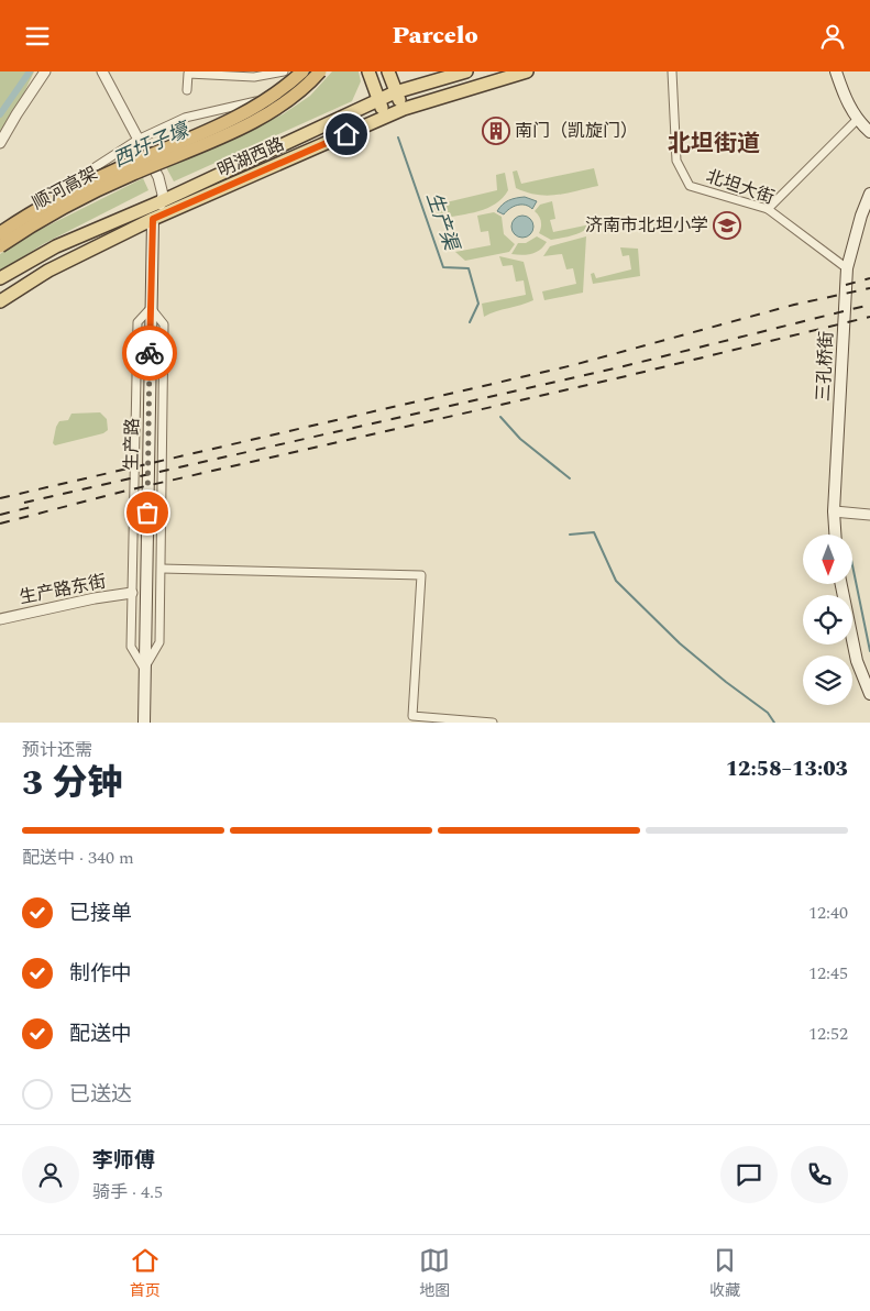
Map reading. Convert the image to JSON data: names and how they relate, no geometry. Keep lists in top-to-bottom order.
{
  "streets": {
    "highway": ["顺河高架"],
    "main road": ["明湖西路", "三孔桥街", "生产路"],
    "street": ["北坦大街", "生产路东街"]
  },
  "crossings": [
    ["明湖西路", "生产路"],
    ["北坦大街", "三孔桥街"]
  ],
  "districts": ["北坦街道"],
  "water": ["西圩子壕", "生产渠"],
  "places": {
    "building": ["南门（凯旋门）"],
    "school or university": ["济南市北坦小学"]
  },
  "north": "bottom",
  "page": {
    "header": "Parcelo",
    "heading": ["3 分钟", "预计还需", "12:58–13:03"],
    "panel": ["李师傅", "骑手 · 4.5"],
    "bar": "配送中 · 340 m",
    "list": [
      ["已接单", "12:40"],
      ["制作中", "12:45"],
      ["配送中", "12:52"],
      "已送达"
    ],
    "tabs": ["首页", "地图", "收藏"]
  }
}
